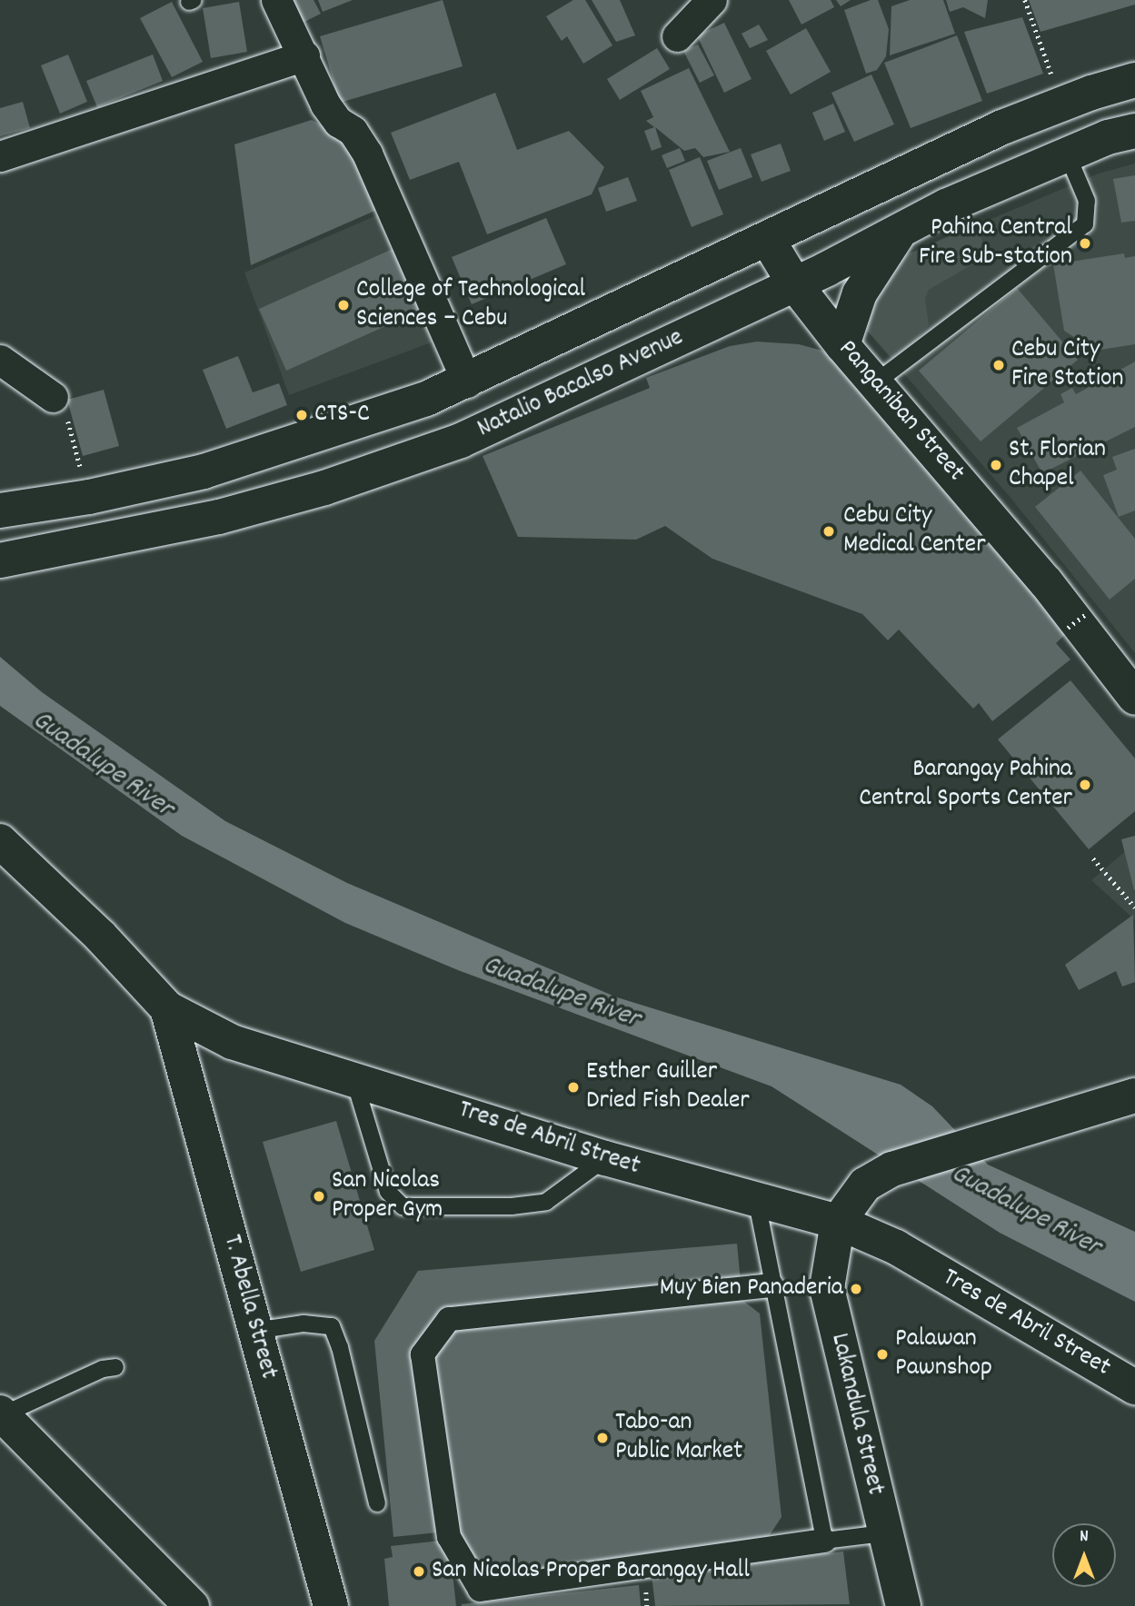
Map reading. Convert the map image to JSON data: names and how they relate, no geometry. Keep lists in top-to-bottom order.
{
  "streets": {
    "street": [
      "Natalio Bacalso Avenue",
      "Panganiban Street",
      "Tres de Abril Street",
      "T. Abella Street",
      "Lakandula Street"
    ]
  },
  "crossings": [
    ["Natalio Bacalso Avenue", "Panganiban Street"],
    ["Tres de Abril Street", "T. Abella Street"],
    ["Tres de Abril Street", "Lakandula Street"]
  ],
  "water": ["Guadalupe River"],
  "places": [
    "Pahina Central Fire Sub-station",
    "College of Technological Sciences – Cebu",
    "Cebu City Fire Station",
    "CTS-C",
    "St. Florian Chapel",
    "Cebu City Medical Center",
    "Barangay Pahina Central Sports Center",
    "Esther Guiller Dried Fish Dealer",
    "San Nicolas Proper Gym",
    "Muy Bien Panaderia",
    "Palawan Pawnshop",
    "Tabo-an Public Market",
    "San Nicolas Proper Barangay Hall"
  ],
  "north": "top"
}
